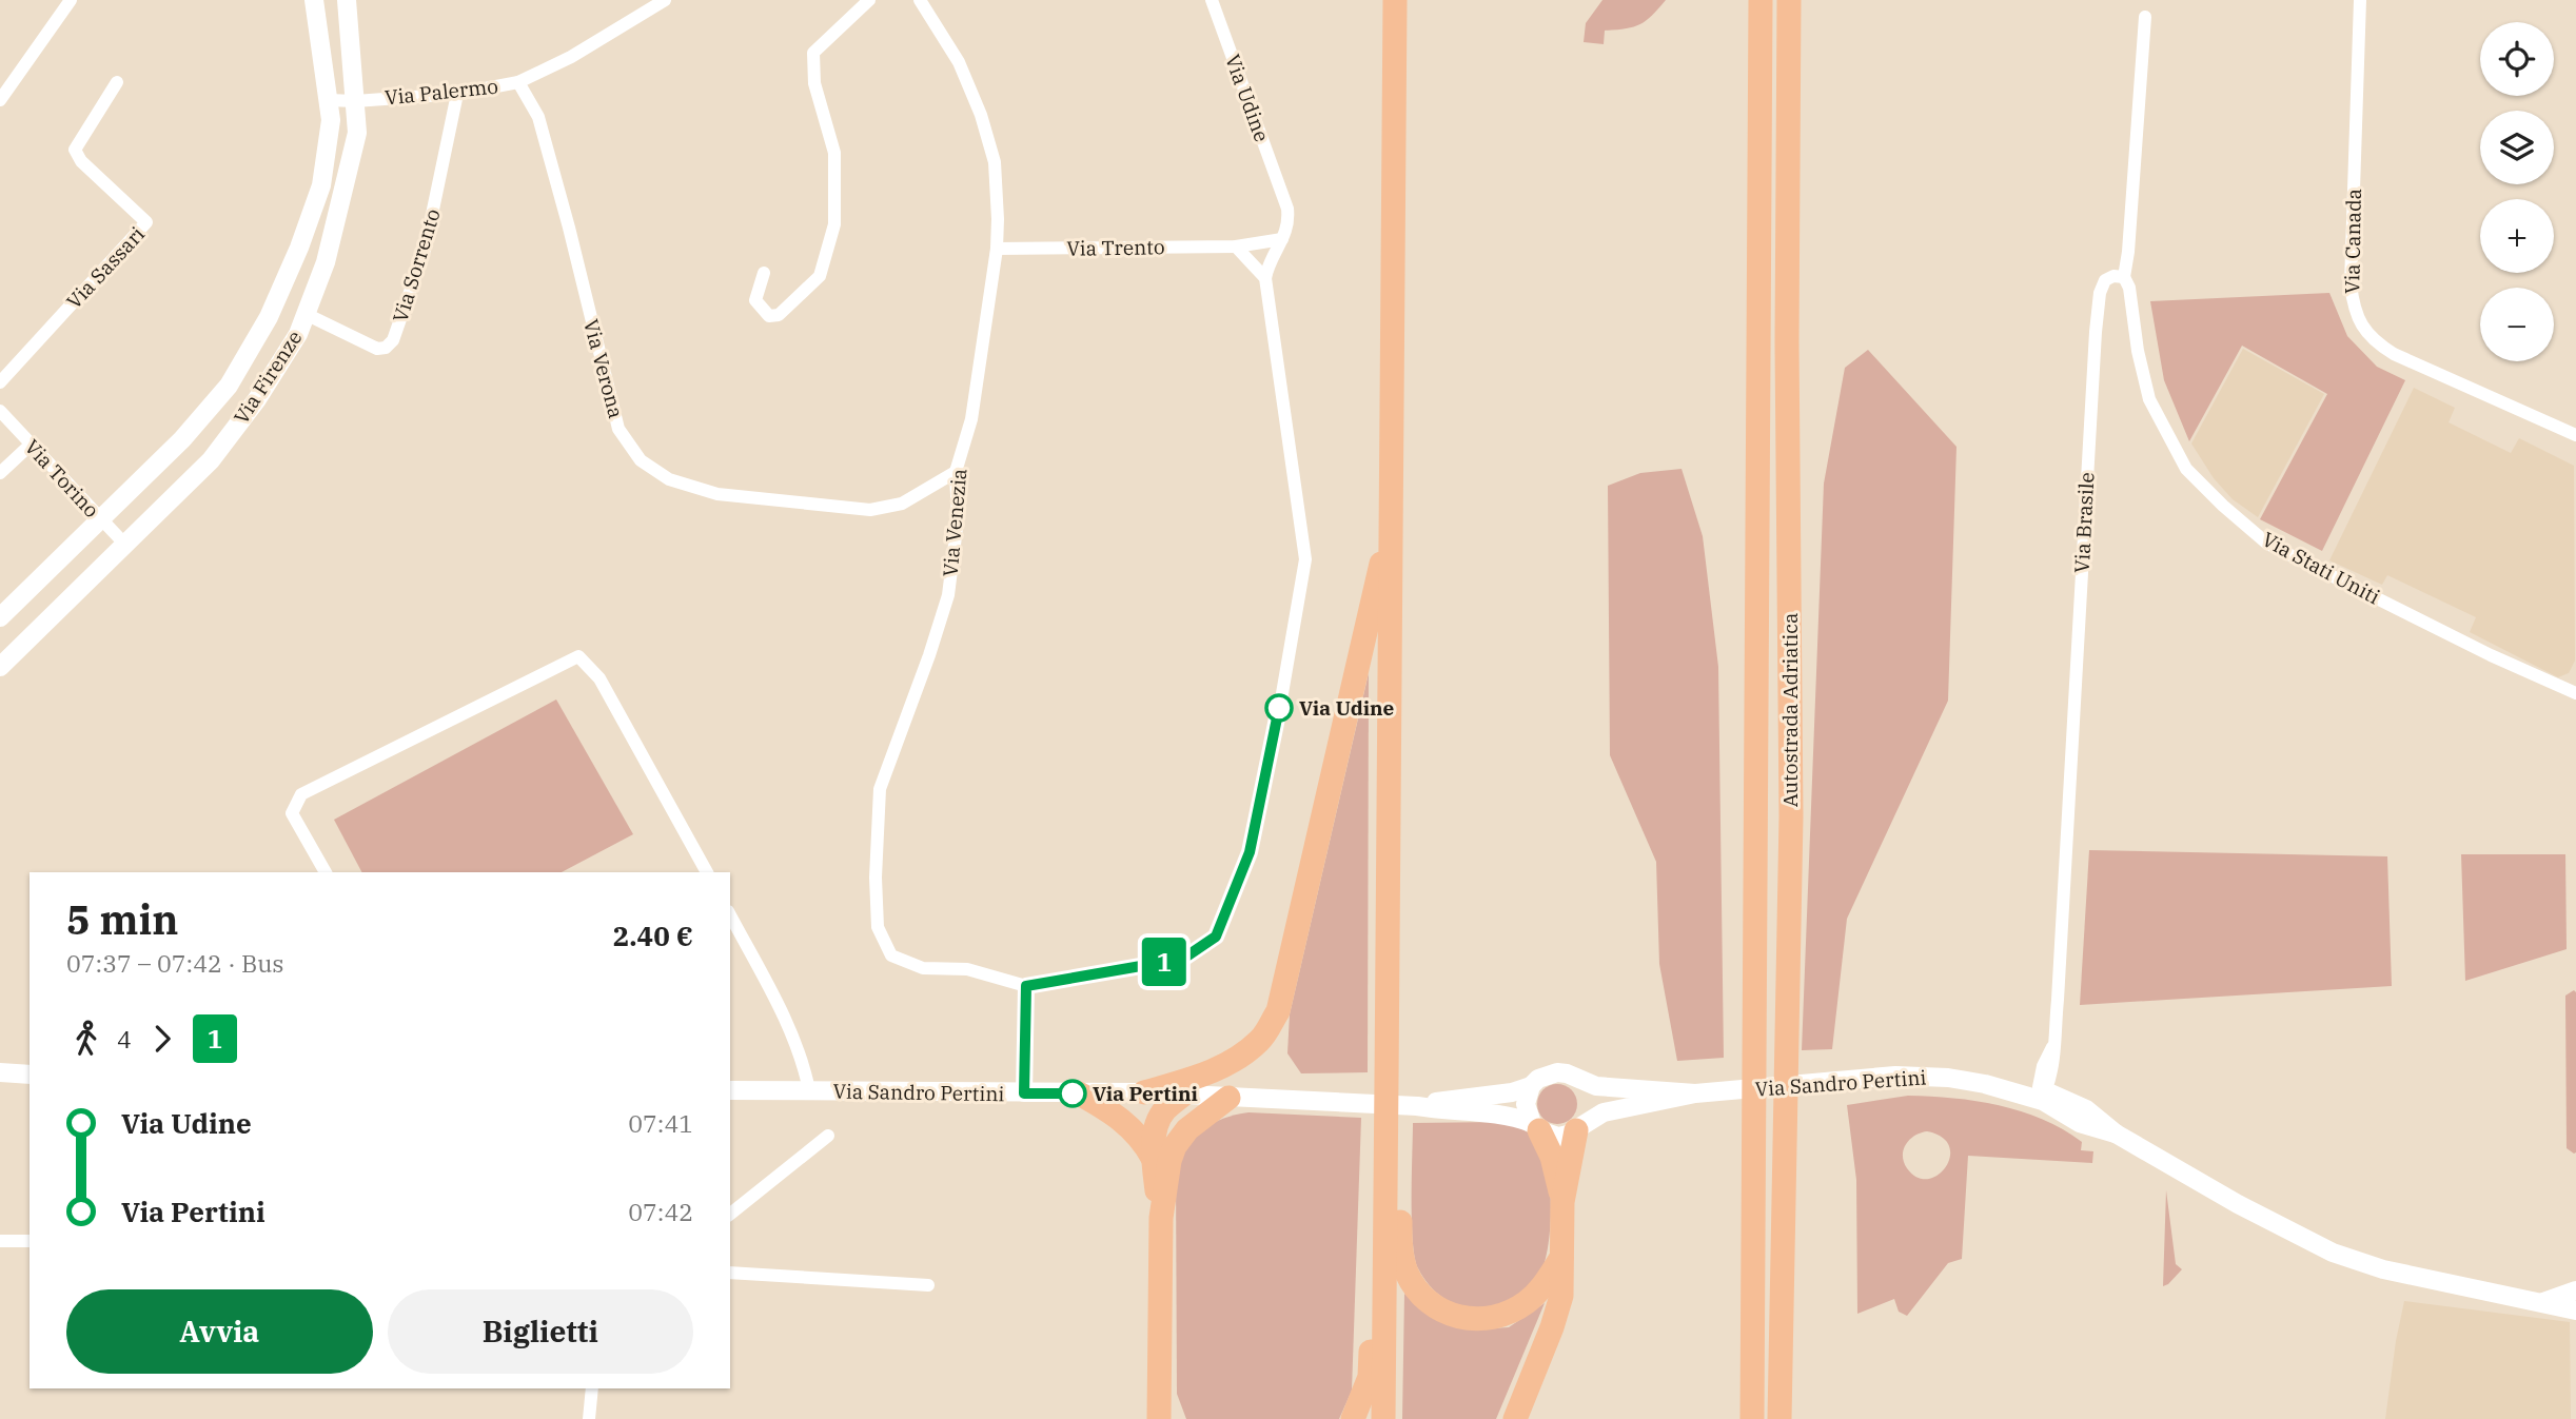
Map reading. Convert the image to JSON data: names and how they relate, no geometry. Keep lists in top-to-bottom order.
{
  "streets": {
    "highway": ["Autostrada Adriatica"],
    "main road": ["Via Firenze", "Via Sandro Pertini"],
    "street": [
      "Via Palermo",
      "Via Udine",
      "Via Canada",
      "Via Trento",
      "Via Sorrento",
      "Via Sassari",
      "Via Verona",
      "Via Torino",
      "Via Venezia",
      "Via Brasile",
      "Via Stati Uniti"
    ]
  },
  "crossings": [
    ["Via Palermo", "Via Sorrento"],
    ["Via Palermo", "Via Verona"],
    ["Via Palermo", "Via Firenze"],
    ["Via Trento", "Via Venezia"],
    ["Via Sorrento", "Via Firenze"],
    ["Via Verona", "Via Venezia"],
    ["Via Firenze", "Via Torino"],
    ["Via Brasile", "Via Stati Uniti"],
    ["Via Brasile", "Via Sandro Pertini"]
  ],
  "places": ["Via Udine", "Via Pertini"],
  "lines": ["bus line 1"],
  "page": {
    "on_map": "1",
    "map_buttons": ["+", "−"],
    "heading": ["5 min", "07:37 – 07:42 · Bus", "2.40 €"],
    "legs": ["4", "1"],
    "list": [
      {
        "name": "Via Udine",
        "value": "07:41"
      },
      {
        "name": "Via Pertini",
        "value": "07:42"
      }
    ],
    "buttons": ["Avvia", "Biglietti"]
  }
}
